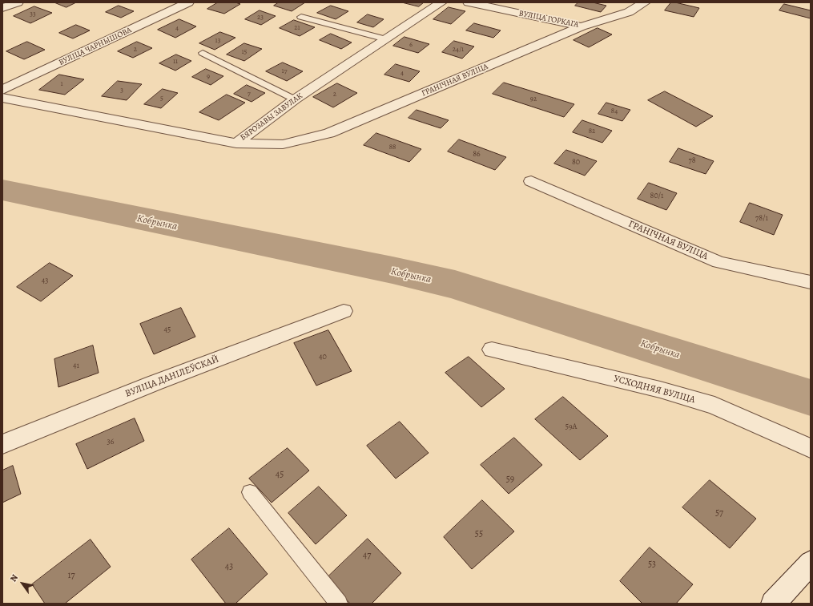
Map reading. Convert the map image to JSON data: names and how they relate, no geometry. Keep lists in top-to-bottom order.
{
  "streets": {
    "street": [
      "ВУЛІЦА ГОРКАГА",
      "ВУЛІЦА ЧАРНЫШОВА",
      "ГРАНІЧНАЯ ВУЛІЦА",
      "БЯРОЗАВЫ ЗАВУЛАК",
      "ВУЛІЦА ДАНІЛЕЎСКАЙ",
      "УСХОДНЯЯ ВУЛІЦА"
    ]
  },
  "crossings": [
    ["ВУЛІЦА ГОРКАГА", "ГРАНІЧНАЯ ВУЛІЦА"],
    ["ГРАНІЧНАЯ ВУЛІЦА", "БЯРОЗАВЫ ЗАВУЛАК"]
  ],
  "water": ["Кобрынка"],
  "house_numbers": [
    "33",
    "23",
    "4",
    "21",
    "13",
    "6",
    "2",
    "24/1",
    "15",
    "11",
    "17",
    "4",
    "9",
    "1",
    "3",
    "7",
    "2",
    "5",
    "92",
    "84",
    "82",
    "88",
    "86",
    "78",
    "80",
    "80/1",
    "78/1",
    "43",
    "45",
    "40",
    "41",
    "59А",
    "36",
    "45",
    "59",
    "57",
    "55",
    "47",
    "53",
    "43",
    "17"
  ],
  "north": "top left"
}
